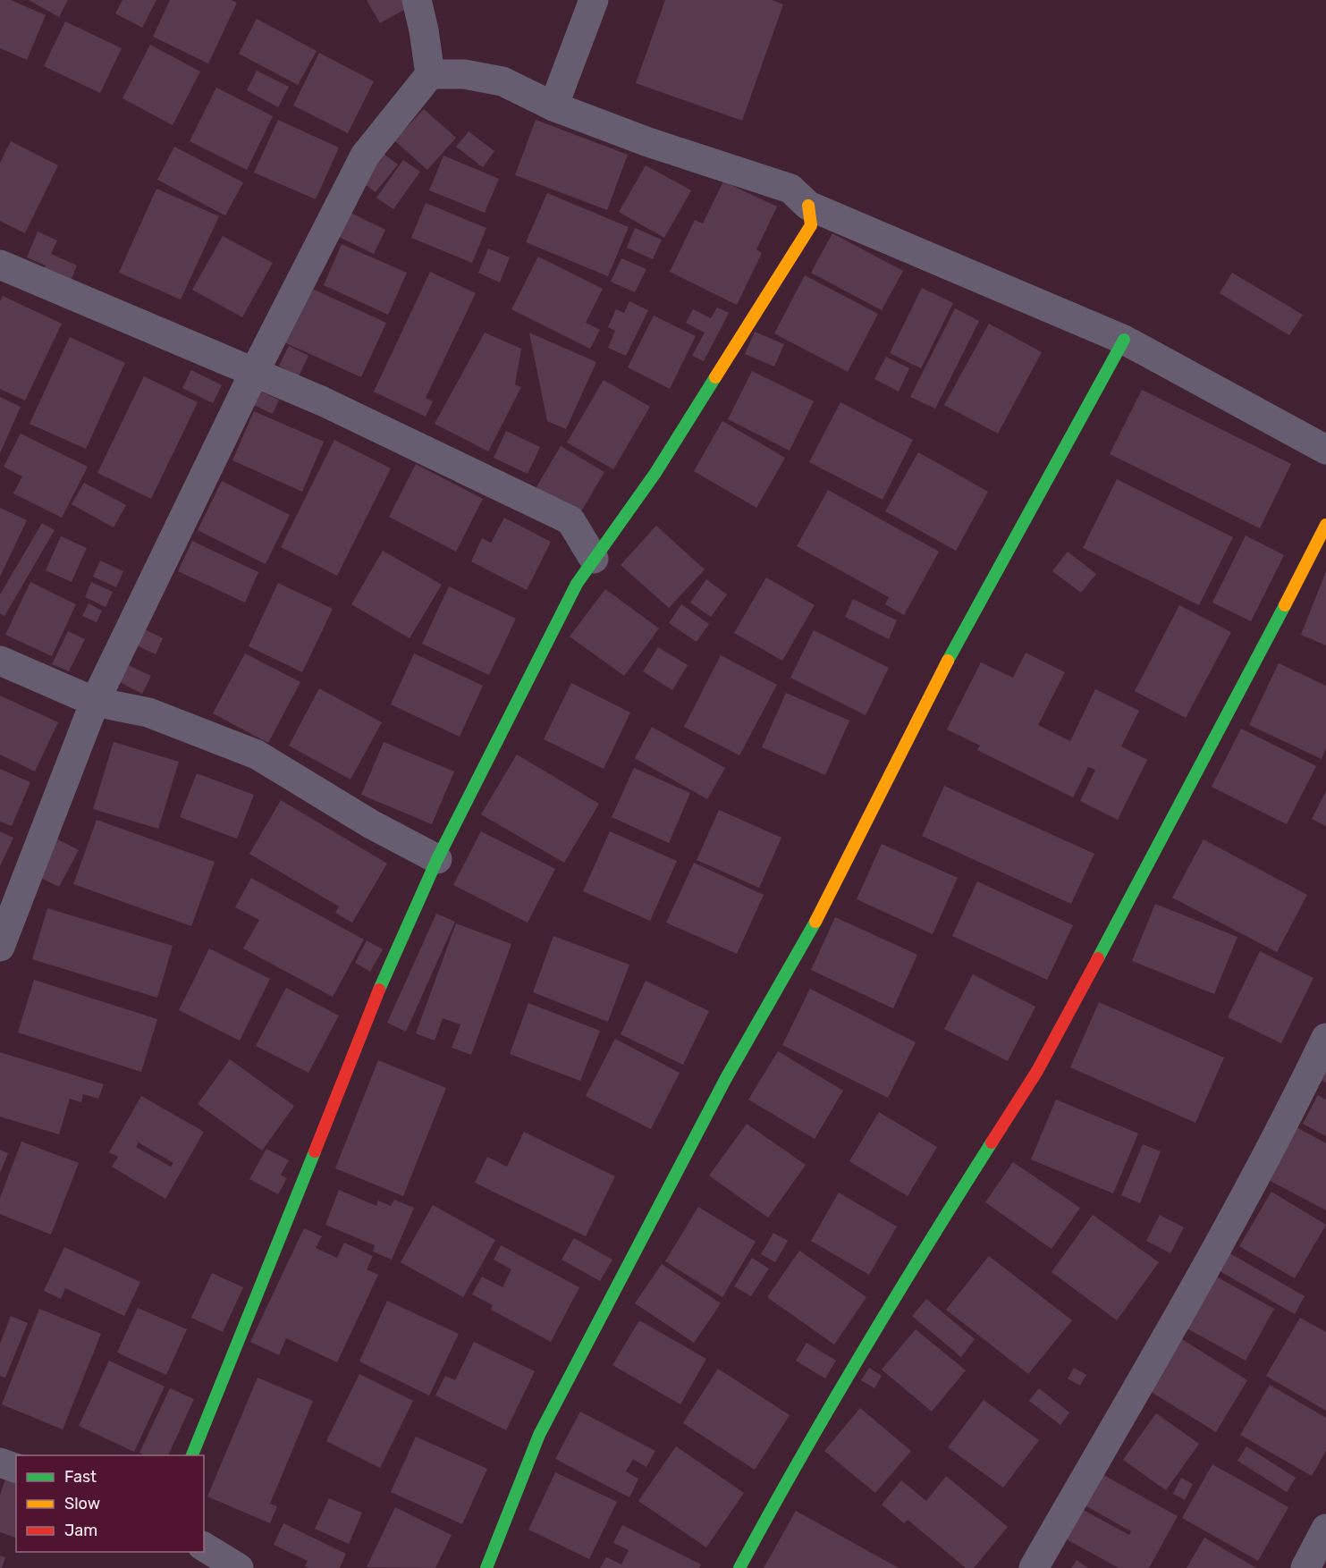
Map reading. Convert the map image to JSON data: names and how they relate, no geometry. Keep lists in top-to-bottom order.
{
  "legend": ["Fast", "Slow", "Jam"]
}
